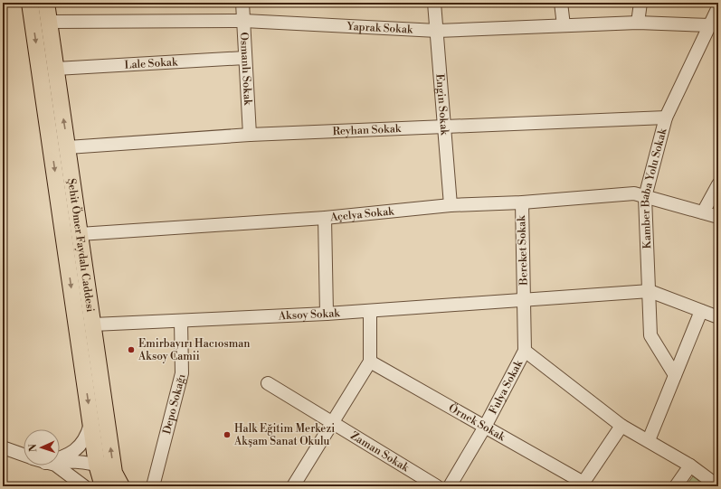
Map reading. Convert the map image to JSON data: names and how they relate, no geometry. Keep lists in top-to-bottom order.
{
  "streets": {
    "main road": ["Şehit Ömer Faydalı Caddesi"],
    "street": [
      "Yaprak Sokak",
      "Lale Sokak",
      "Osmanlı Sokak",
      "Engin Sokak",
      "Reyhan Sokak",
      "Kamber Baba Yolu Sokak",
      "Açelya Sokak",
      "Bereket Sokak",
      "Aksoy Sokak",
      "Fulya Sokak",
      "Depo Sokağı",
      "Örnek Sokak",
      "Zaman Sokak"
    ]
  },
  "crossings": [
    ["Yaprak Sokak", "Osmanlı Sokak"],
    ["Yaprak Sokak", "Engin Sokak"],
    ["Yaprak Sokak", "Kamber Baba Yolu Sokak"],
    ["Yaprak Sokak", "Şehit Ömer Faydalı Caddesi"],
    ["Lale Sokak", "Osmanlı Sokak"],
    ["Lale Sokak", "Şehit Ömer Faydalı Caddesi"],
    ["Osmanlı Sokak", "Reyhan Sokak"],
    ["Engin Sokak", "Reyhan Sokak"],
    ["Engin Sokak", "Açelya Sokak"],
    ["Reyhan Sokak", "Kamber Baba Yolu Sokak"],
    ["Reyhan Sokak", "Şehit Ömer Faydalı Caddesi"],
    ["Kamber Baba Yolu Sokak", "Açelya Sokak"],
    ["Kamber Baba Yolu Sokak", "Aksoy Sokak"],
    ["Açelya Sokak", "Şehit Ömer Faydalı Caddesi"],
    ["Açelya Sokak", "Bereket Sokak"],
    ["Şehit Ömer Faydalı Caddesi", "Aksoy Sokak"],
    ["Bereket Sokak", "Aksoy Sokak"],
    ["Bereket Sokak", "Fulya Sokak"],
    ["Aksoy Sokak", "Fulya Sokak"],
    ["Aksoy Sokak", "Depo Sokağı"],
    ["Fulya Sokak", "Örnek Sokak"]
  ],
  "places": ["Emirbayırı Hacıosman Aksoy Camii", "Halk Eğitim Merkezi Akşam Sanat Okulu"],
  "north": "left"
}
